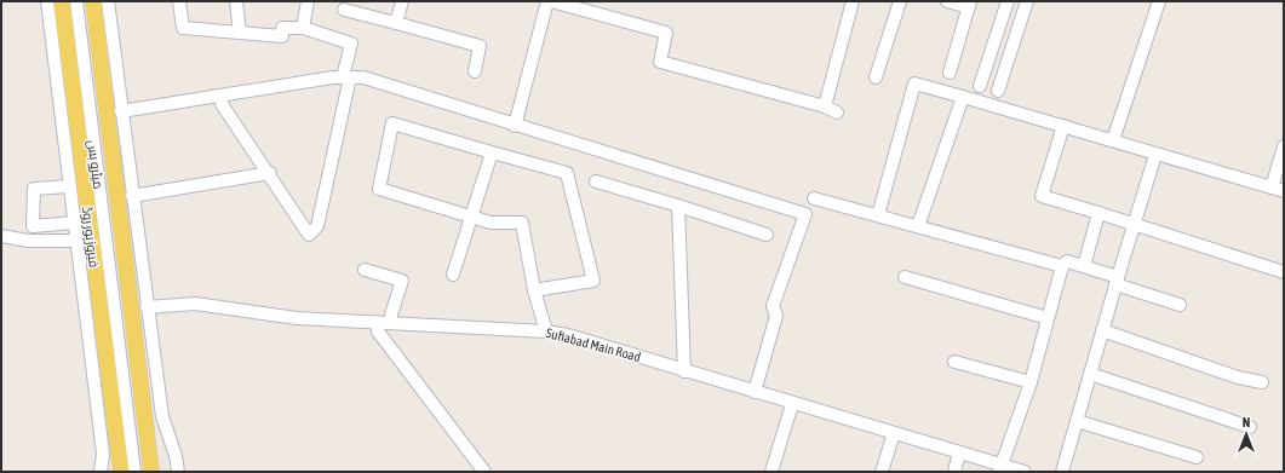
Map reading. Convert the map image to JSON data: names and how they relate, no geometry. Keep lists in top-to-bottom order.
{
  "streets": {
    "main road": ["فیروزپور روڈ"],
    "street": ["میٹرو بس", "Sufiabad Main Road"]
  },
  "north": "top"
}
